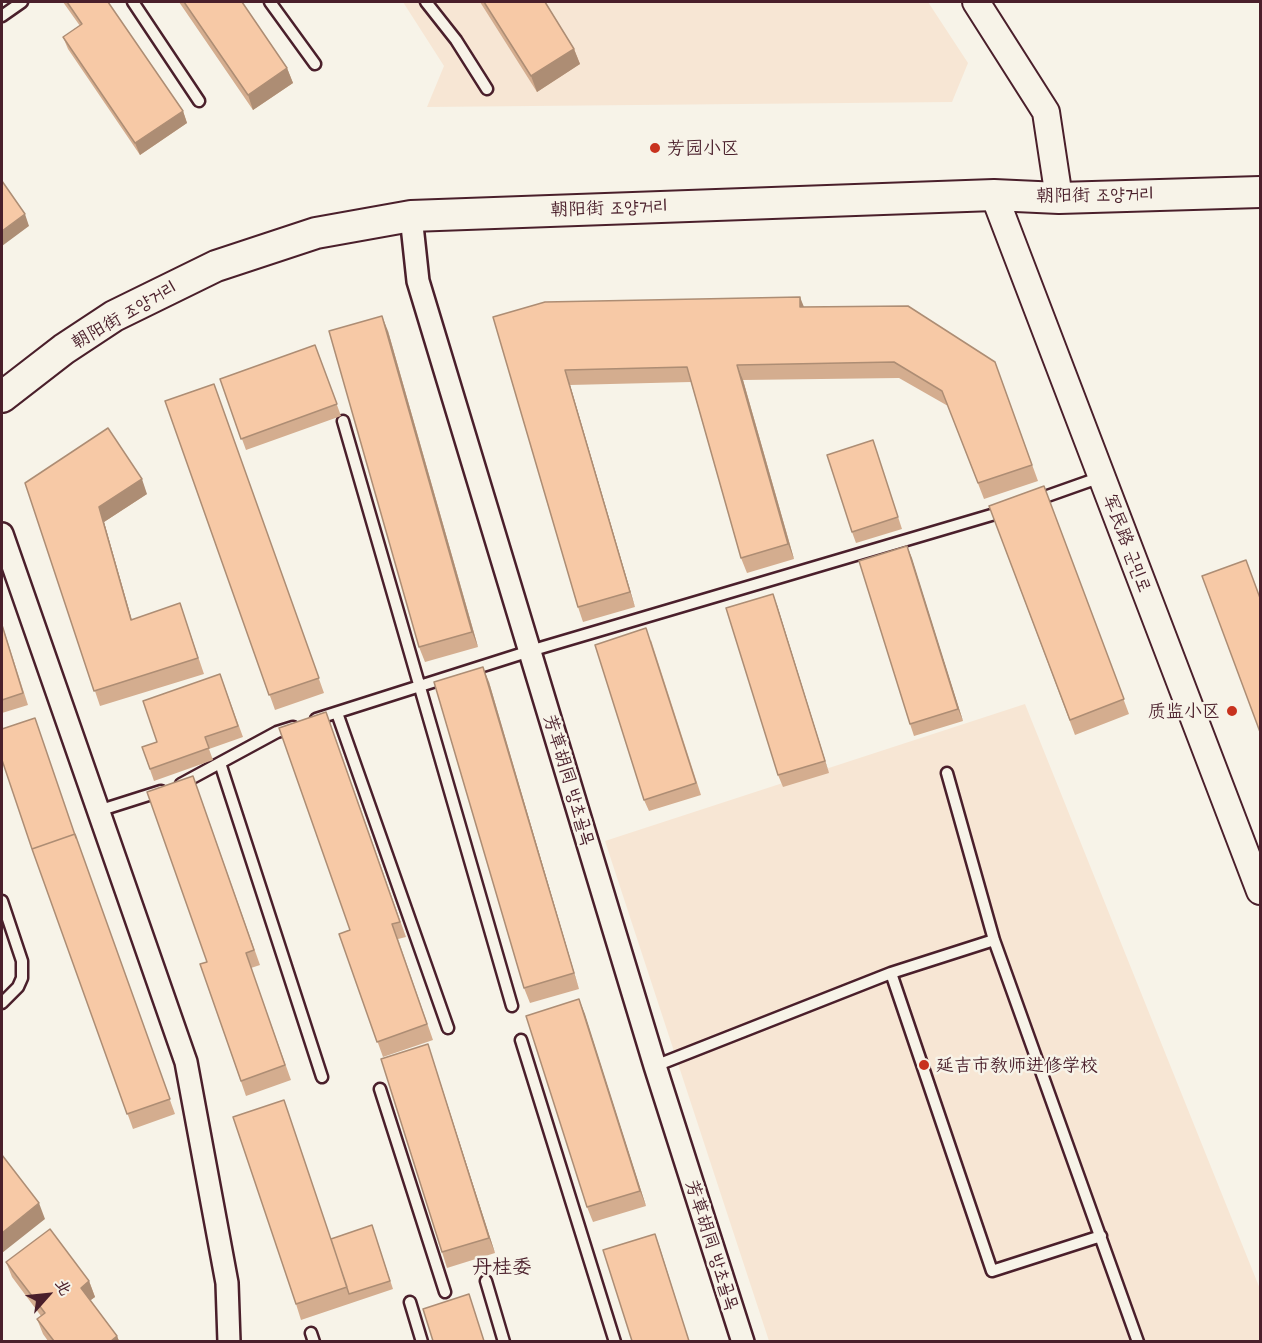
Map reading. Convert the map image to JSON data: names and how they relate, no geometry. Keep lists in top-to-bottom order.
{
  "streets": {
    "main road": ["朝阳街 조양거리"],
    "street": ["军民路 군민로", "芳草胡同 방초골목"]
  },
  "crossings": [
    ["朝阳街 조양거리", "军民路 군민로"],
    ["朝阳街 조양거리", "芳草胡同 방초골목"]
  ],
  "districts": ["丹桂委"],
  "places": ["芳园小区", "质监小区", "延吉市教师进修学校"],
  "north": "top right"
}
